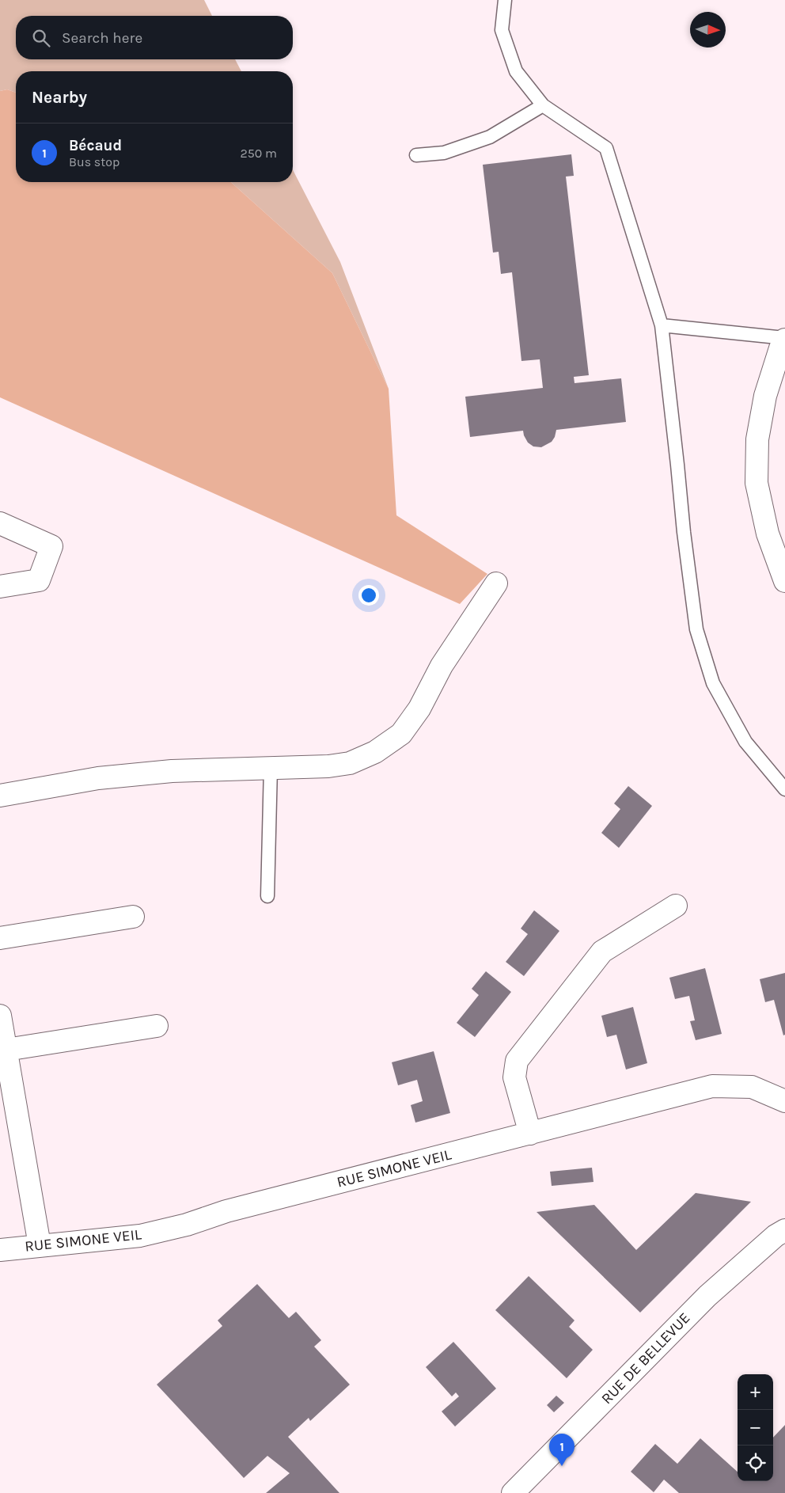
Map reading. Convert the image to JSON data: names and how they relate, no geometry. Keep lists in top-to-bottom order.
{
  "streets": {
    "main road": ["RUE SIMONE VEIL", "RUE DE BELLEVUE"]
  },
  "north": "right",
  "page": {
    "search": "Search here",
    "heading": "Nearby",
    "list": [
      {
        "mark": "1",
        "name": "Bécaud",
        "note": "Bus stop",
        "value": "250 m"
      }
    ],
    "map_buttons": ["+", "−"],
    "pins": "1"
  }
}
